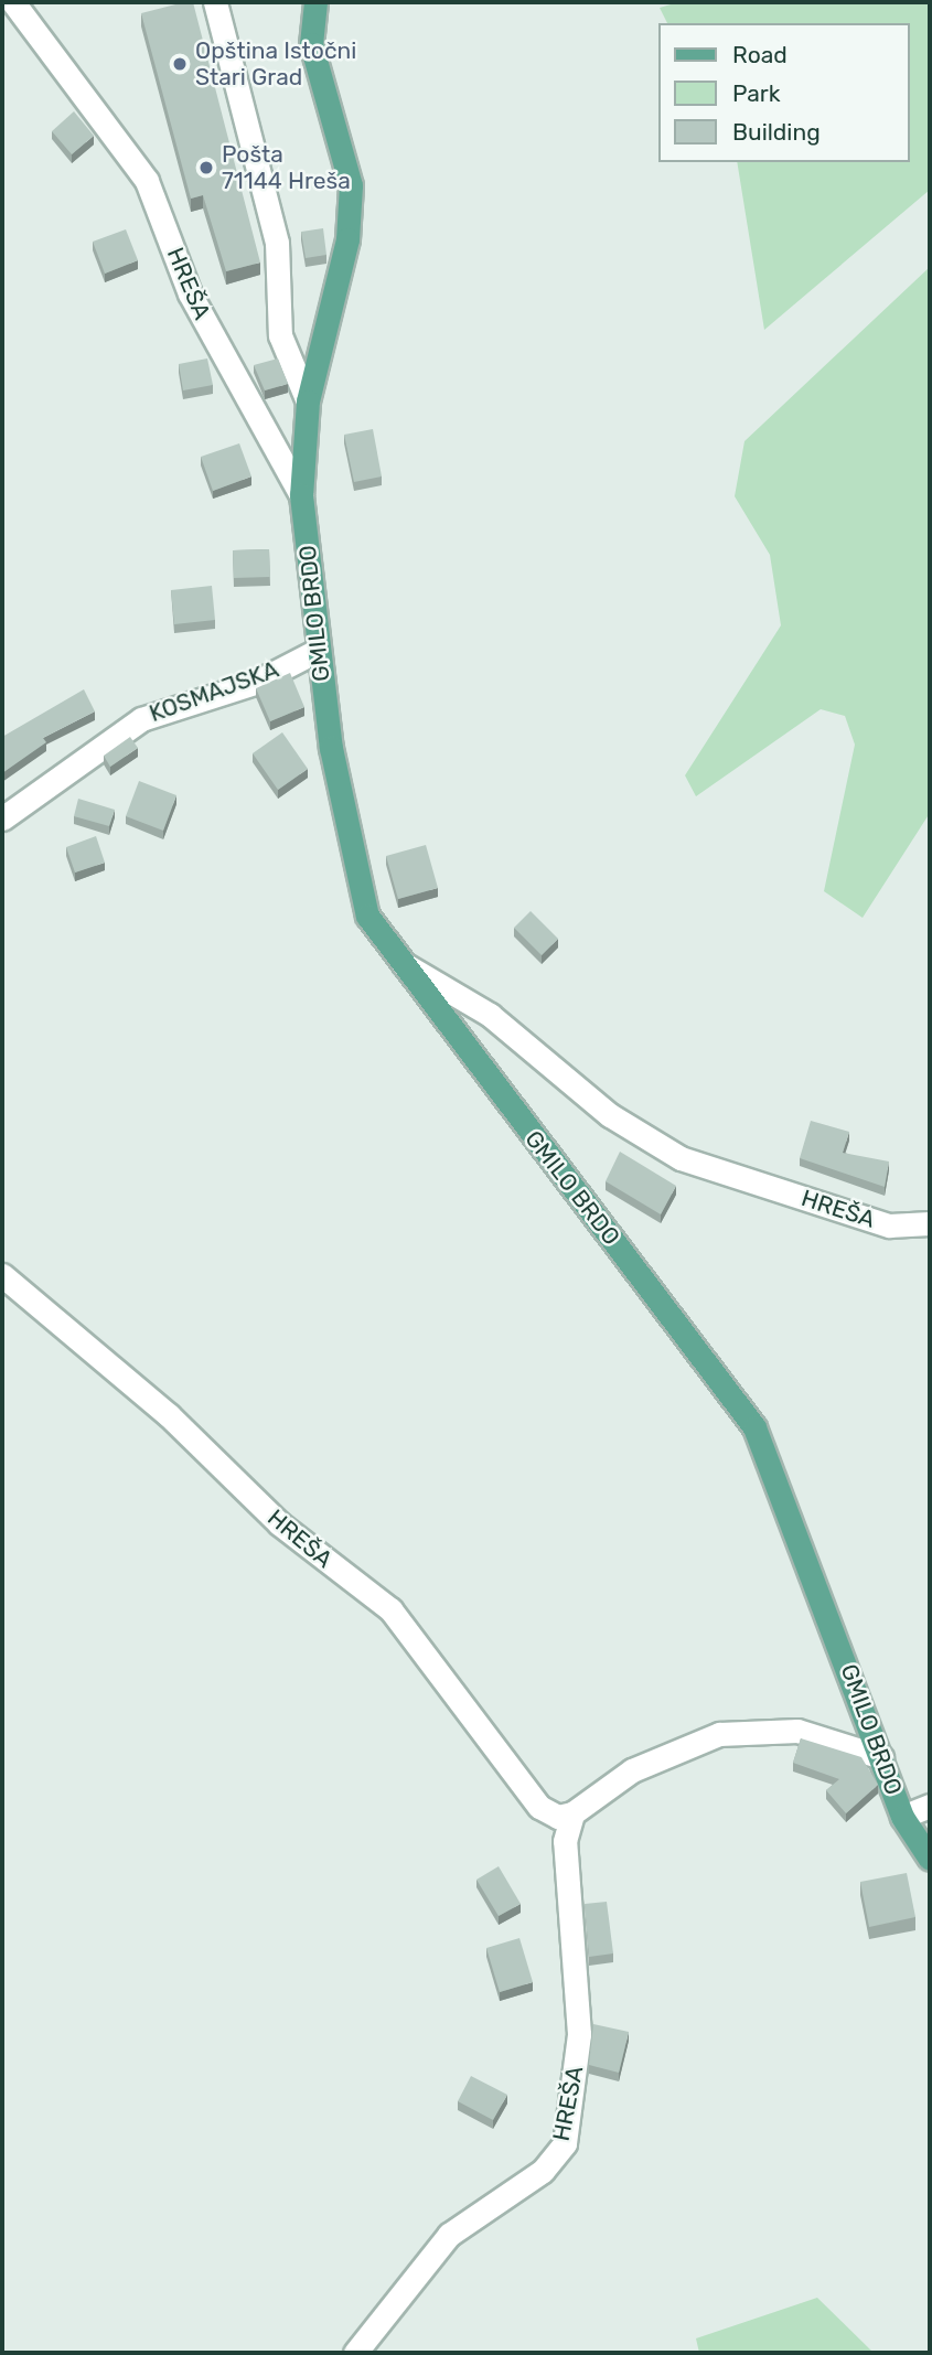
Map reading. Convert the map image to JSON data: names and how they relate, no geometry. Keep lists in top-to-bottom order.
{
  "streets": {
    "main road": ["GMILO BRDO"],
    "street": ["HREŠA", "KOSMAJSKA"]
  },
  "crossings": [
    ["HREŠA", "GMILO BRDO"],
    ["GMILO BRDO", "KOSMAJSKA"]
  ],
  "places": ["Opština Istočni Stari Grad", "Pošta 71144 Hreša"],
  "legend": ["Road", "Park", "Building"]
}
